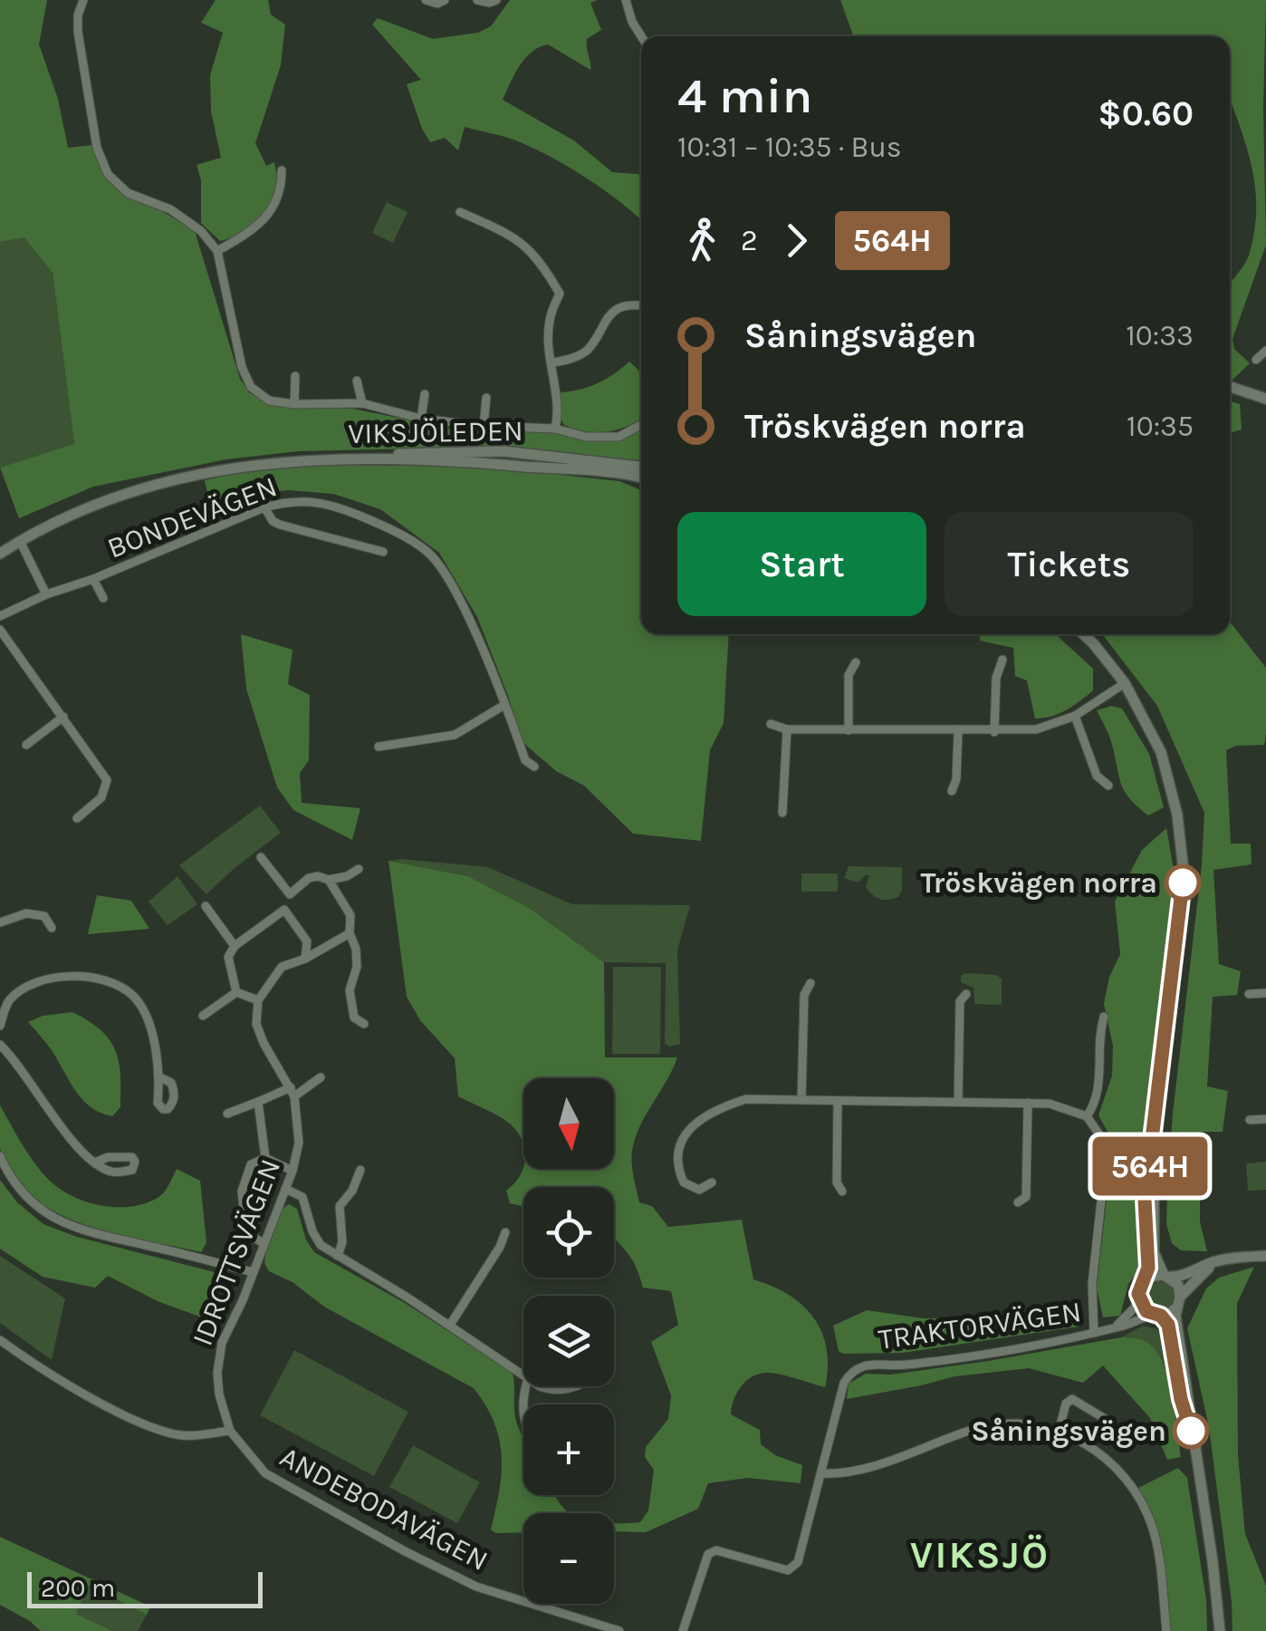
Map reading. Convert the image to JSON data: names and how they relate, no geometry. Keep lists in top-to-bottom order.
{
  "streets": {
    "main road": ["VIKSJÖLEDEN"],
    "street": [
      "BONDEVÄGEN",
      "IDROTTSVÄGEN",
      "TRAKTORVÄGEN",
      "ANDEBODAVÄGEN"
    ]
  },
  "crossings": [
    ["IDROTTSVÄGEN", "ANDEBODAVÄGEN"]
  ],
  "districts": ["VIKSJÖ"],
  "places": ["Tröskvägen norra", "Såningsvägen"],
  "lines": ["bus line 564H"],
  "scale_bar": "200 m",
  "north": "bottom",
  "page": {
    "on_map": "564H",
    "heading": ["4 min", "10:31 – 10:35 · Bus", "$0.60"],
    "legs": ["2", "564H"],
    "list": [
      {
        "name": "Såningsvägen",
        "value": "10:33"
      },
      {
        "name": "Tröskvägen norra",
        "value": "10:35"
      }
    ],
    "buttons": ["Start", "Tickets"],
    "map_buttons": ["+", "−"],
    "scale": "200 m"
  }
}
